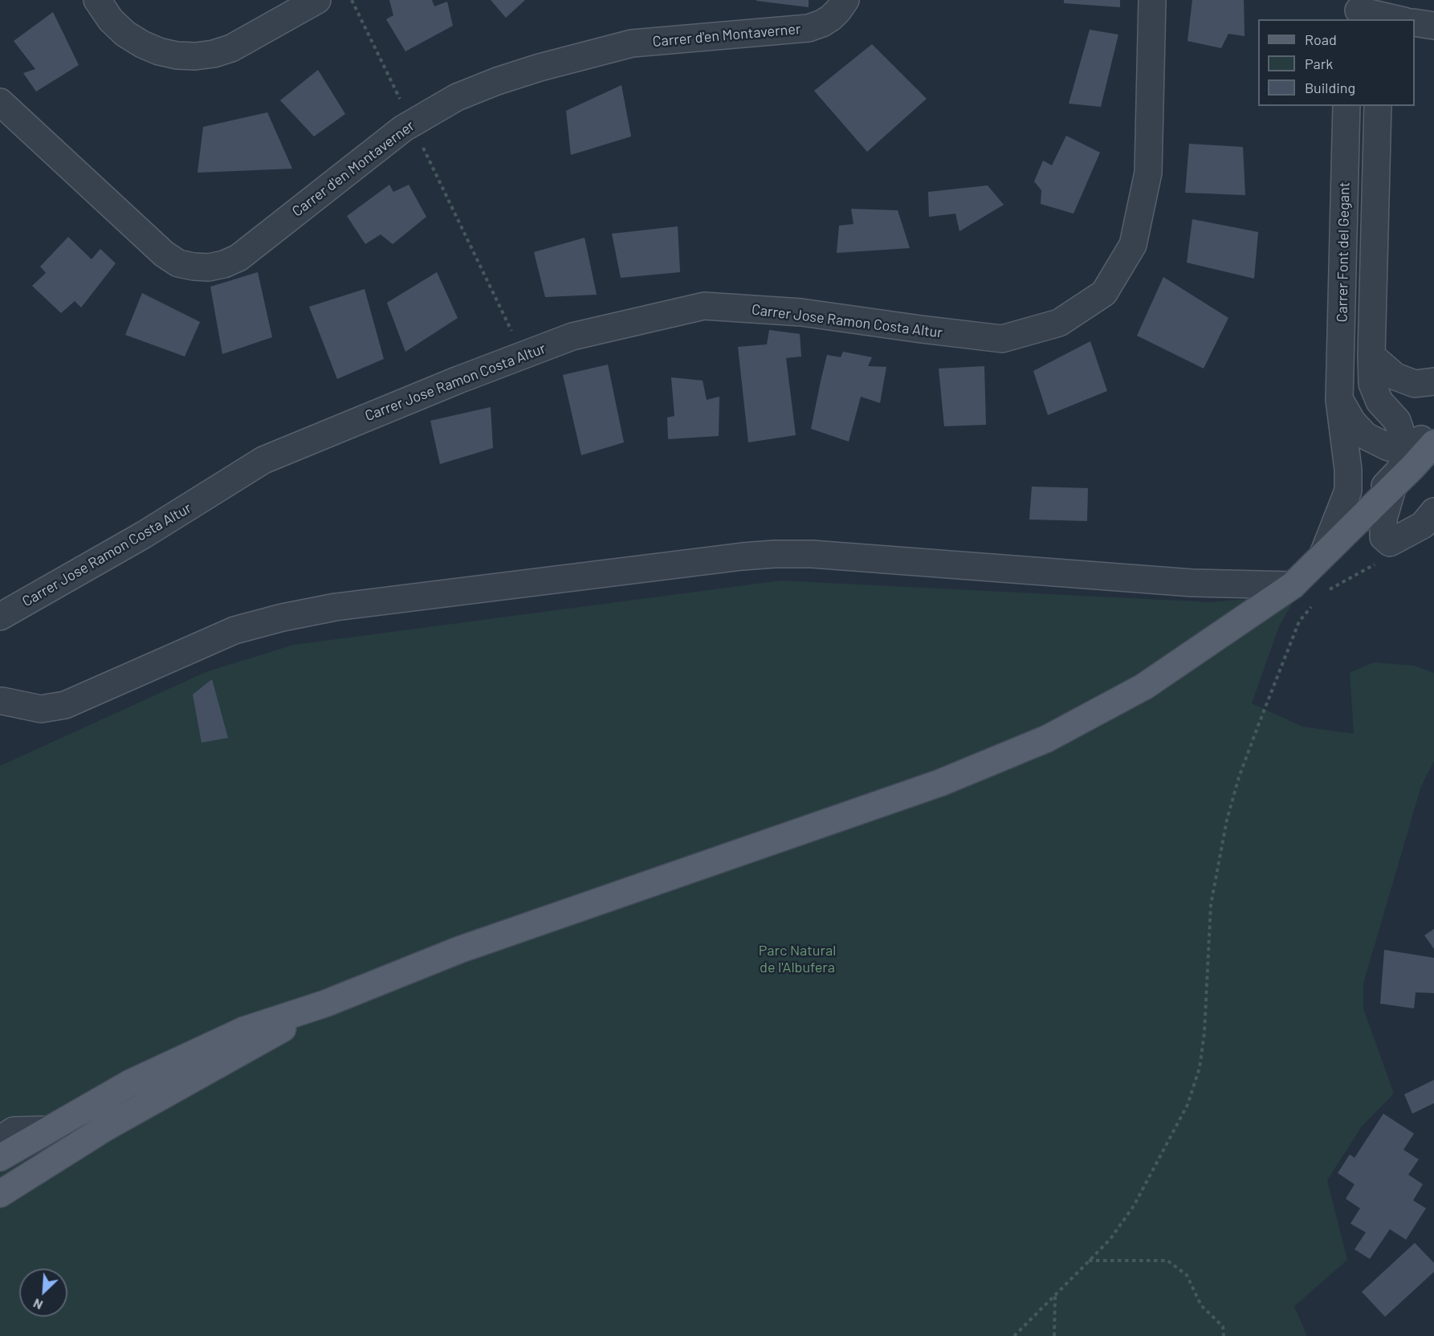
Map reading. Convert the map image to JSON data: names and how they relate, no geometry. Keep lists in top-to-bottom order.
{
  "streets": {
    "street": ["Carrer d'en Montaverner", "Carrer Font del Gegant", "Carrer Jose Ramon Costa Altur"]
  },
  "parks": ["Parc Natural de l'Albufera"],
  "legend": ["Road", "Park", "Building"],
  "north": "bottom left"
}
